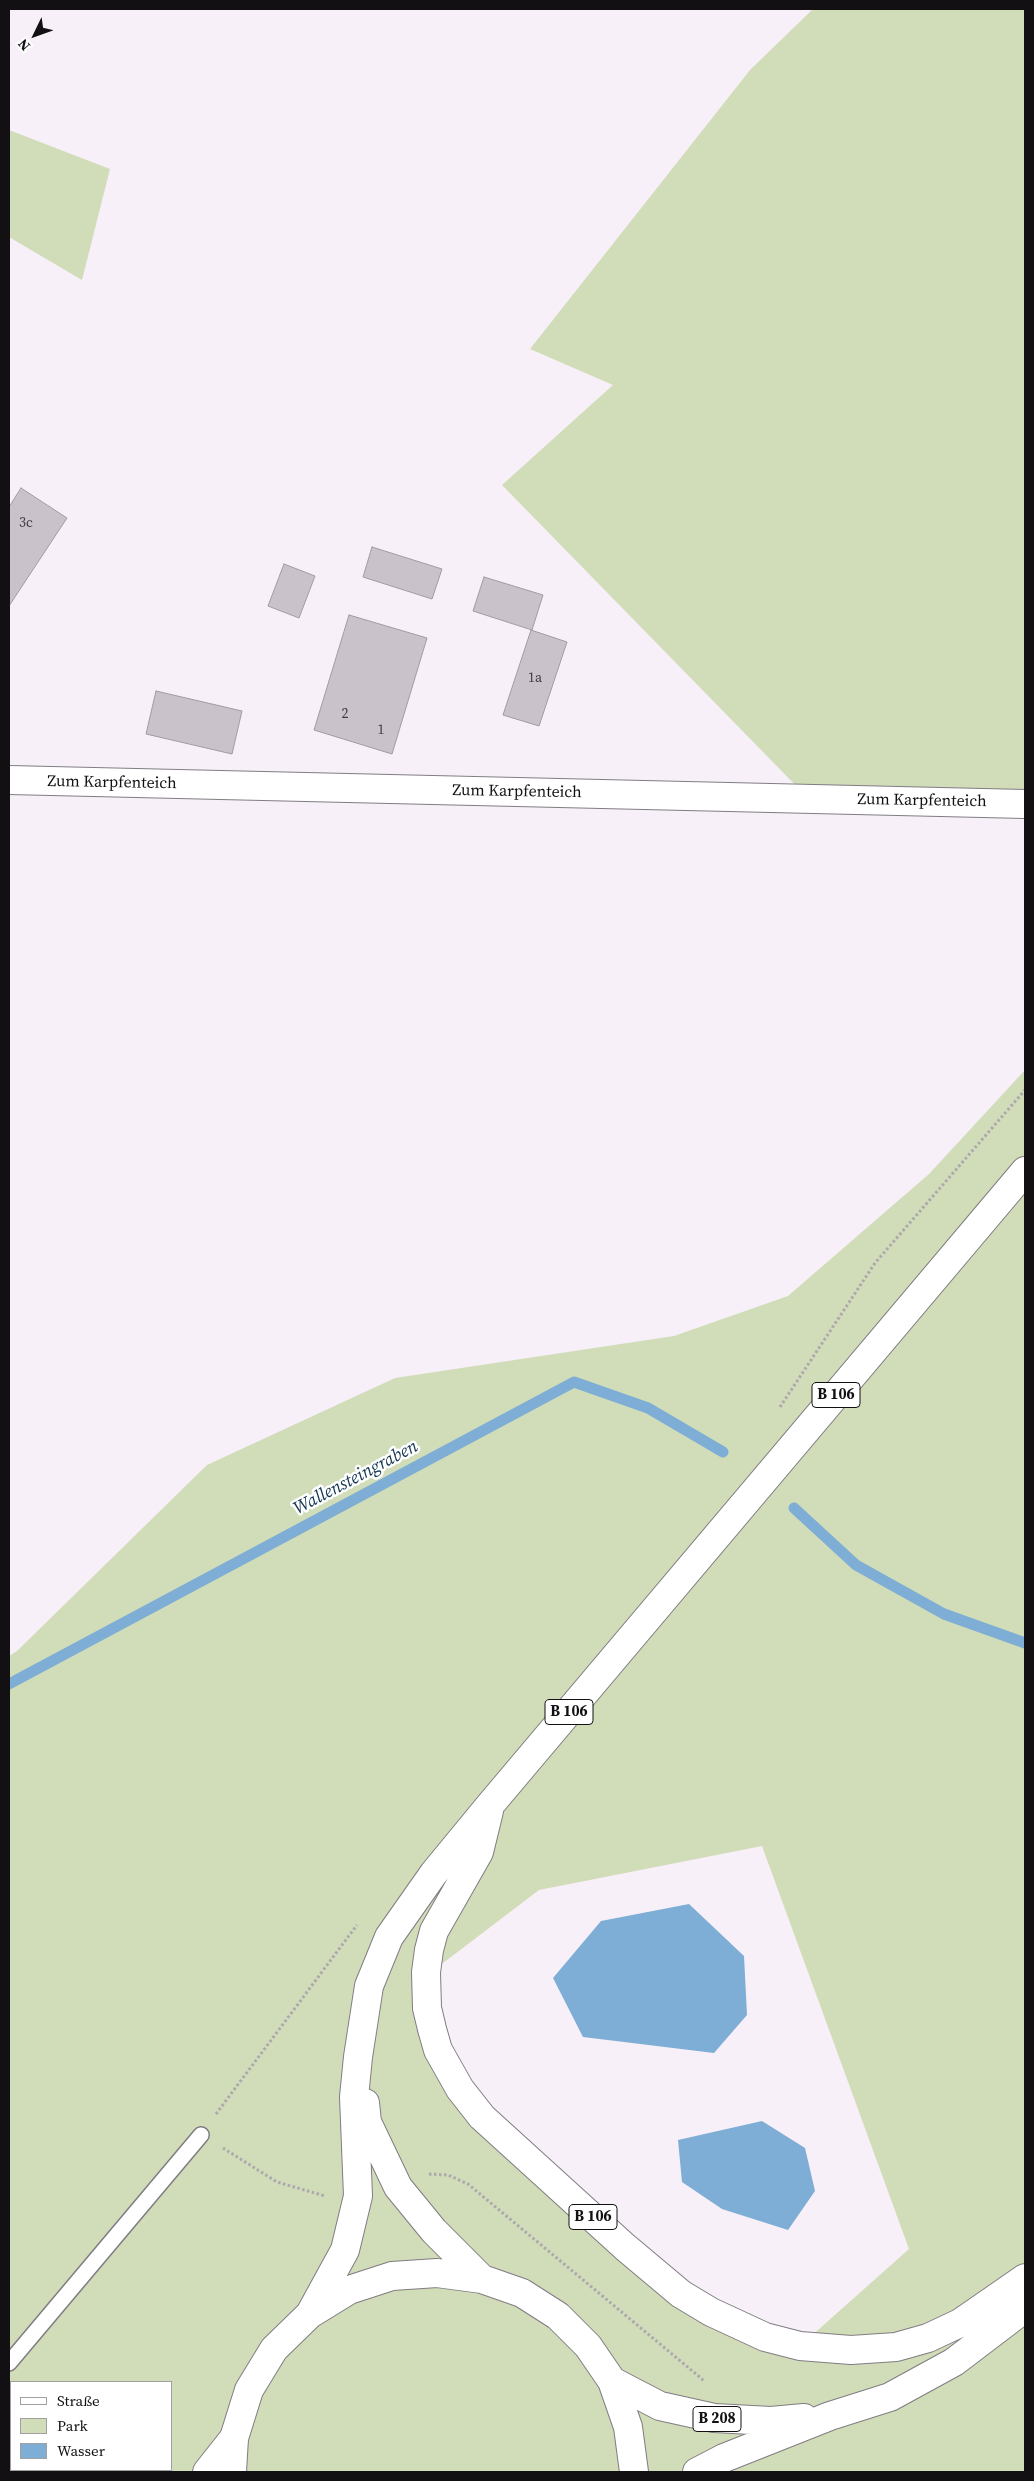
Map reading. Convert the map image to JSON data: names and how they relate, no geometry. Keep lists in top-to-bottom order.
{
  "streets": {
    "main road": ["Zum Karpfenteich", "B 106", "B 208"]
  },
  "crossings": [
    ["B 106", "B 208"]
  ],
  "water": ["Wallensteingraben"],
  "house_numbers": [
    "3c",
    "1a",
    "2",
    "1"
  ],
  "legend": ["Straße", "Park", "Wasser"],
  "north": "bottom left"
}
